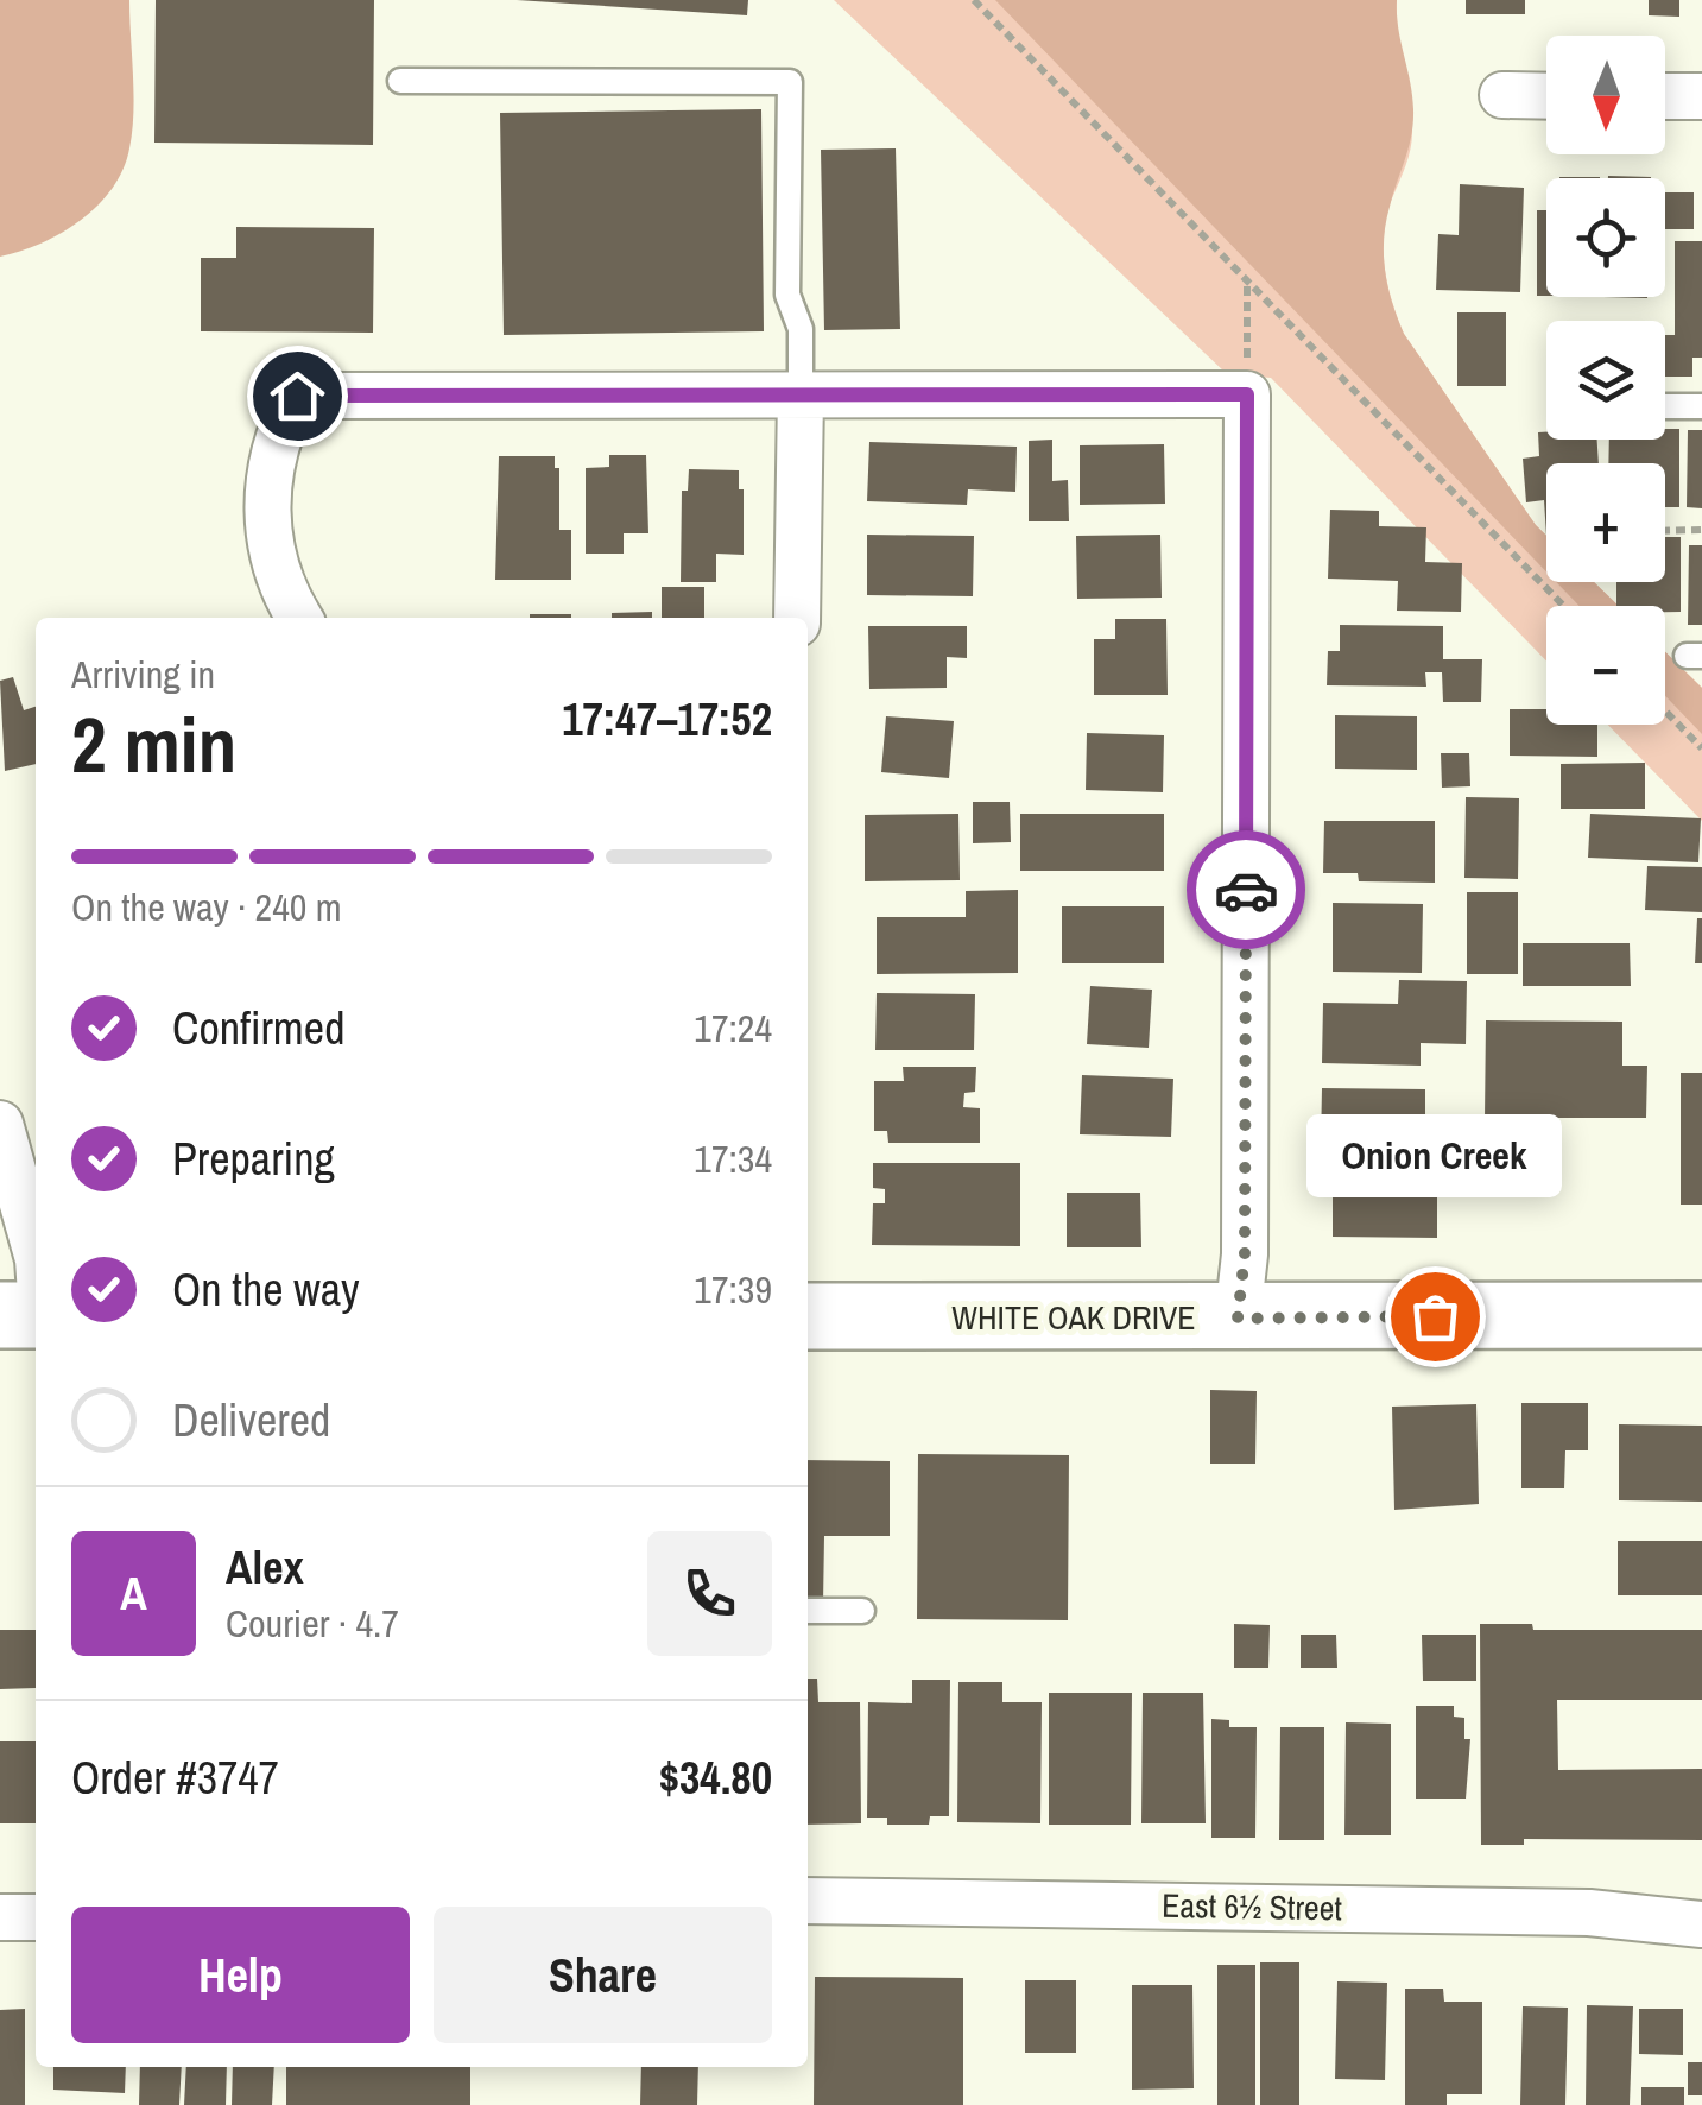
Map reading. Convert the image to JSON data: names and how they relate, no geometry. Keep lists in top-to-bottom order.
{
  "streets": {
    "main road": ["WHITE OAK DRIVE"],
    "street": ["East 6½ Street"]
  },
  "places": ["Onion Creek"],
  "north": "bottom",
  "page": {
    "map_buttons": ["+", "−"],
    "heading": ["2 min", "Arriving in", "17:47–17:52"],
    "panel": [
      "Alex",
      "Courier · 4.7",
      "Order #3747",
      "$34.80"
    ],
    "bar": "On the way · 240 m",
    "list": [
      ["Confirmed", "17:24"],
      ["Preparing", "17:34"],
      ["On the way", "17:39"],
      "Delivered"
    ],
    "bubble": "Onion Creek",
    "round": "A",
    "buttons": ["Help", "Share"]
  }
}
